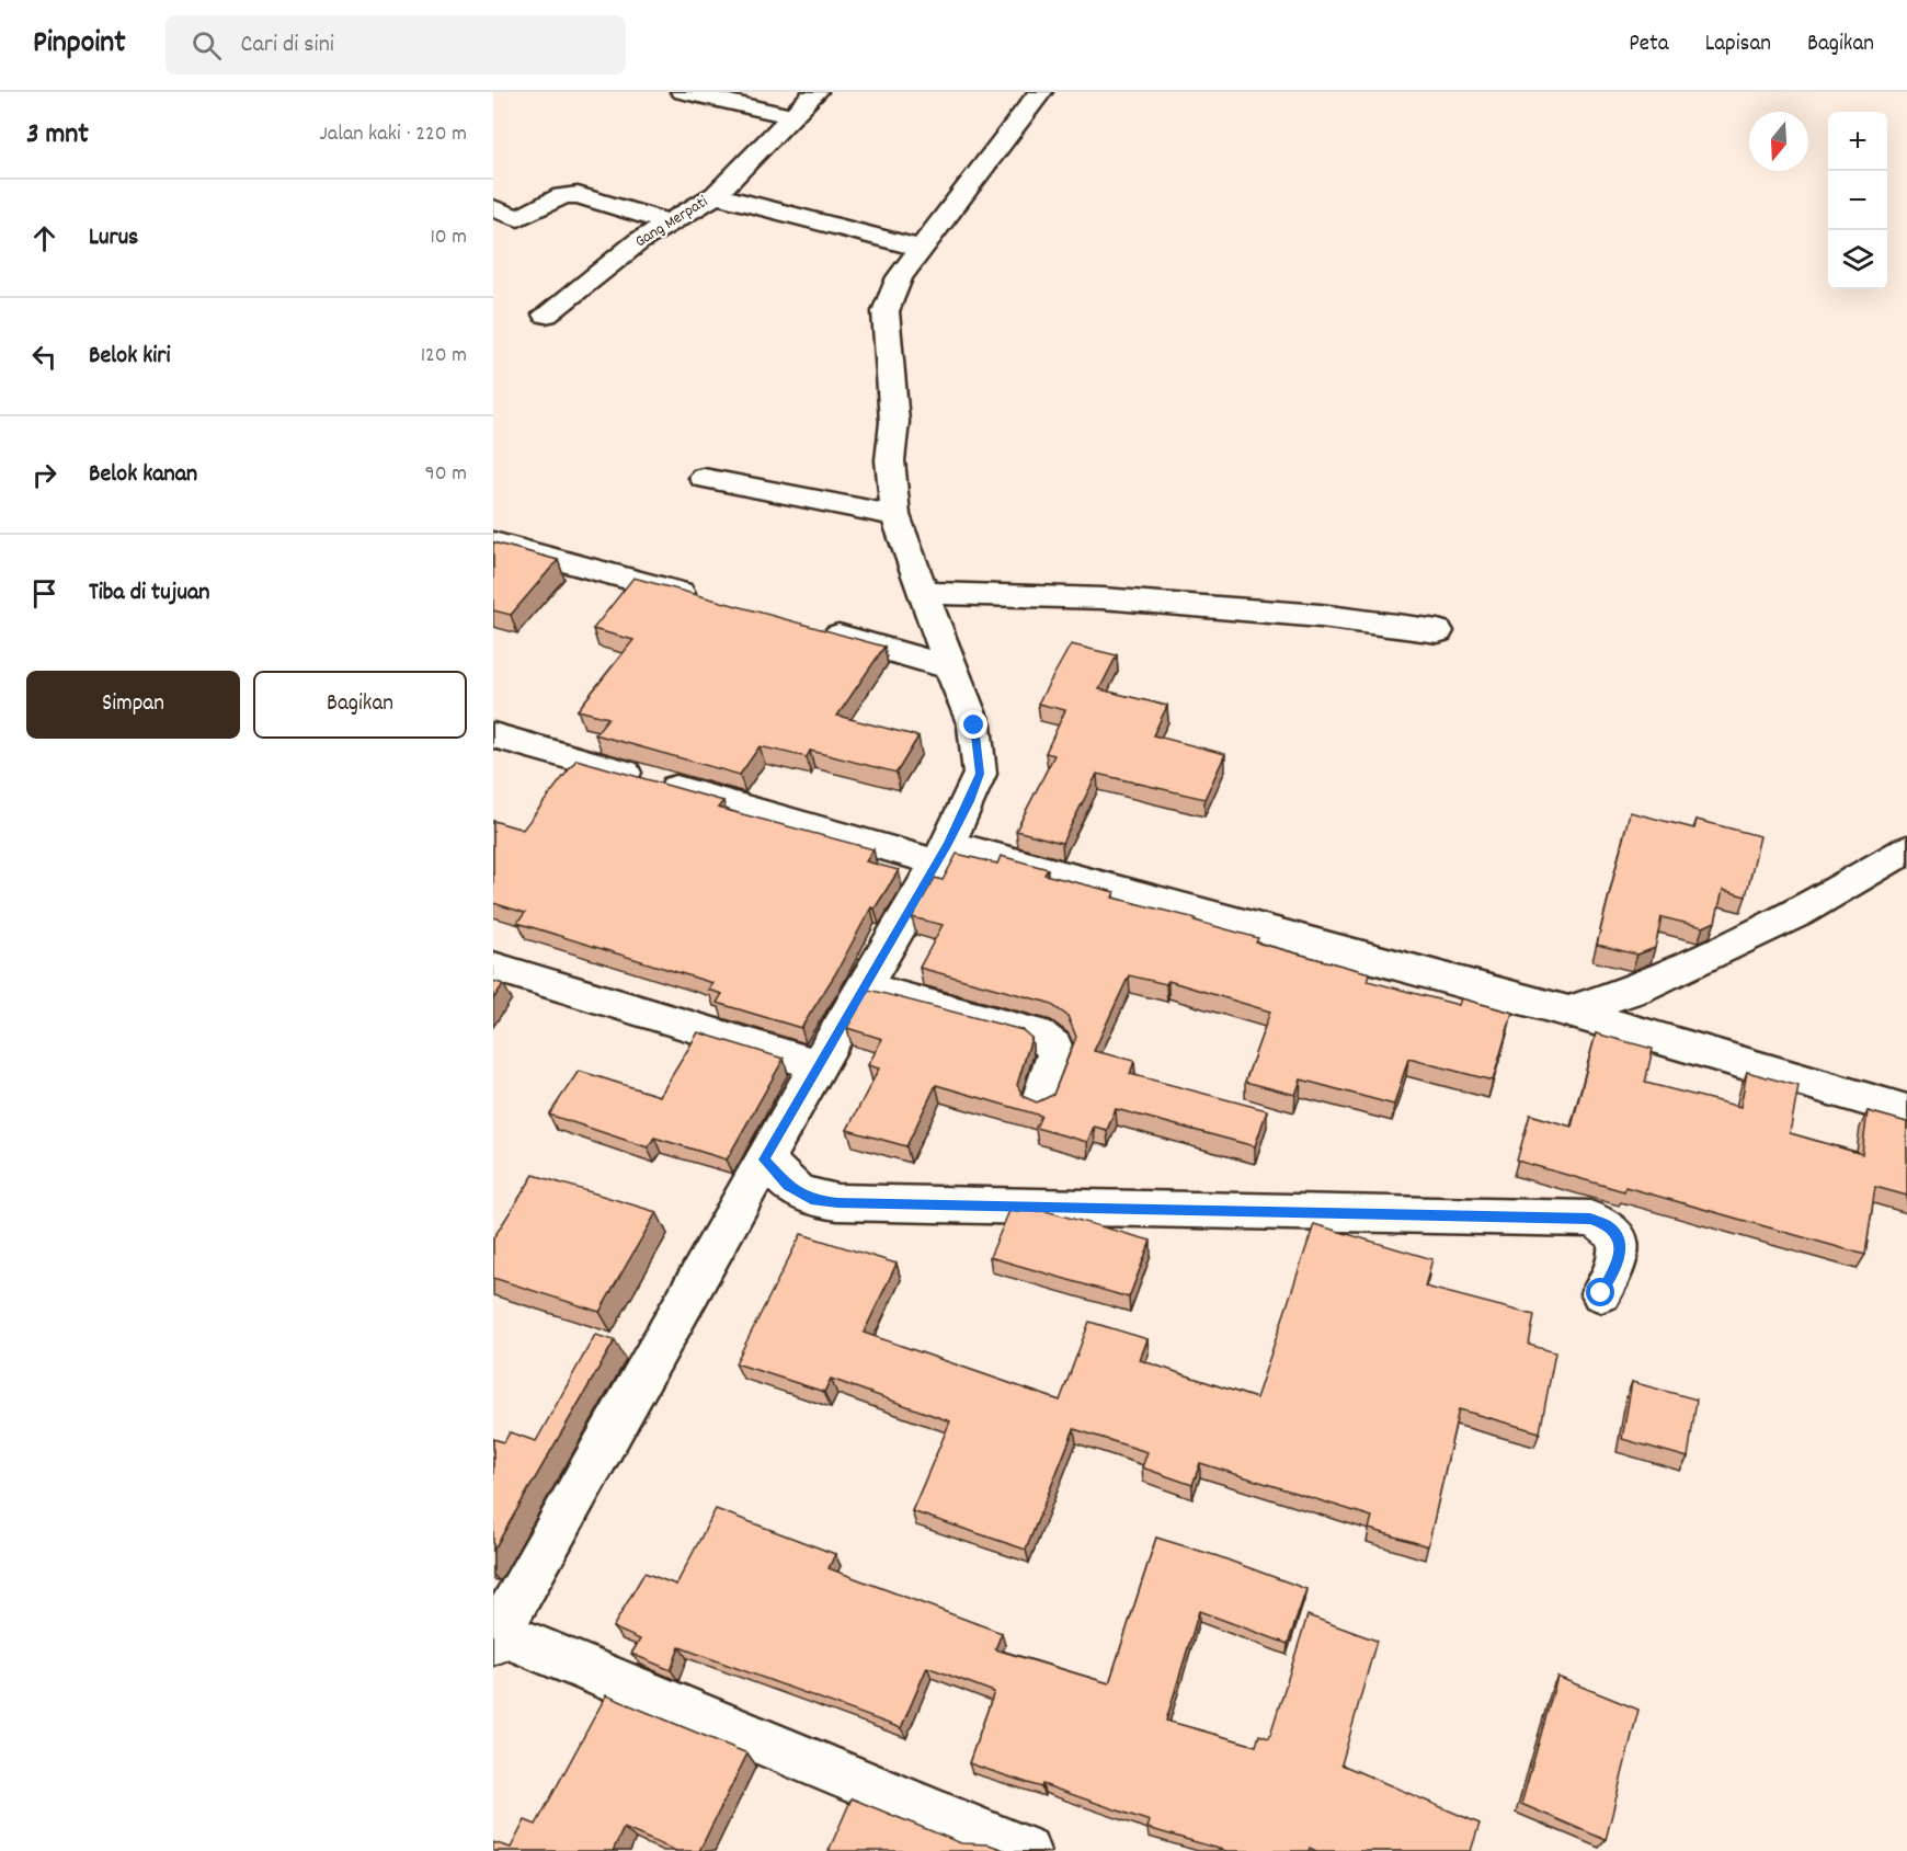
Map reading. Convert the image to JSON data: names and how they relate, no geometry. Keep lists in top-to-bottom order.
{
  "streets": {
    "street": ["Gang Merpati"]
  },
  "north": "bottom",
  "page": {
    "header": "Pinpoint",
    "search": "Cari di sini",
    "nav": ["Peta", "Lapisan", "Bagikan"],
    "heading": ["3 mnt", "Jalan kaki · 220 m"],
    "map_buttons": ["+", "−"],
    "list": [
      ["Lurus", "10 m"],
      ["Belok kiri", "120 m"],
      ["Belok kanan", "90 m"],
      "Tiba di tujuan"
    ],
    "buttons": ["Simpan", "Bagikan"]
  }
}
